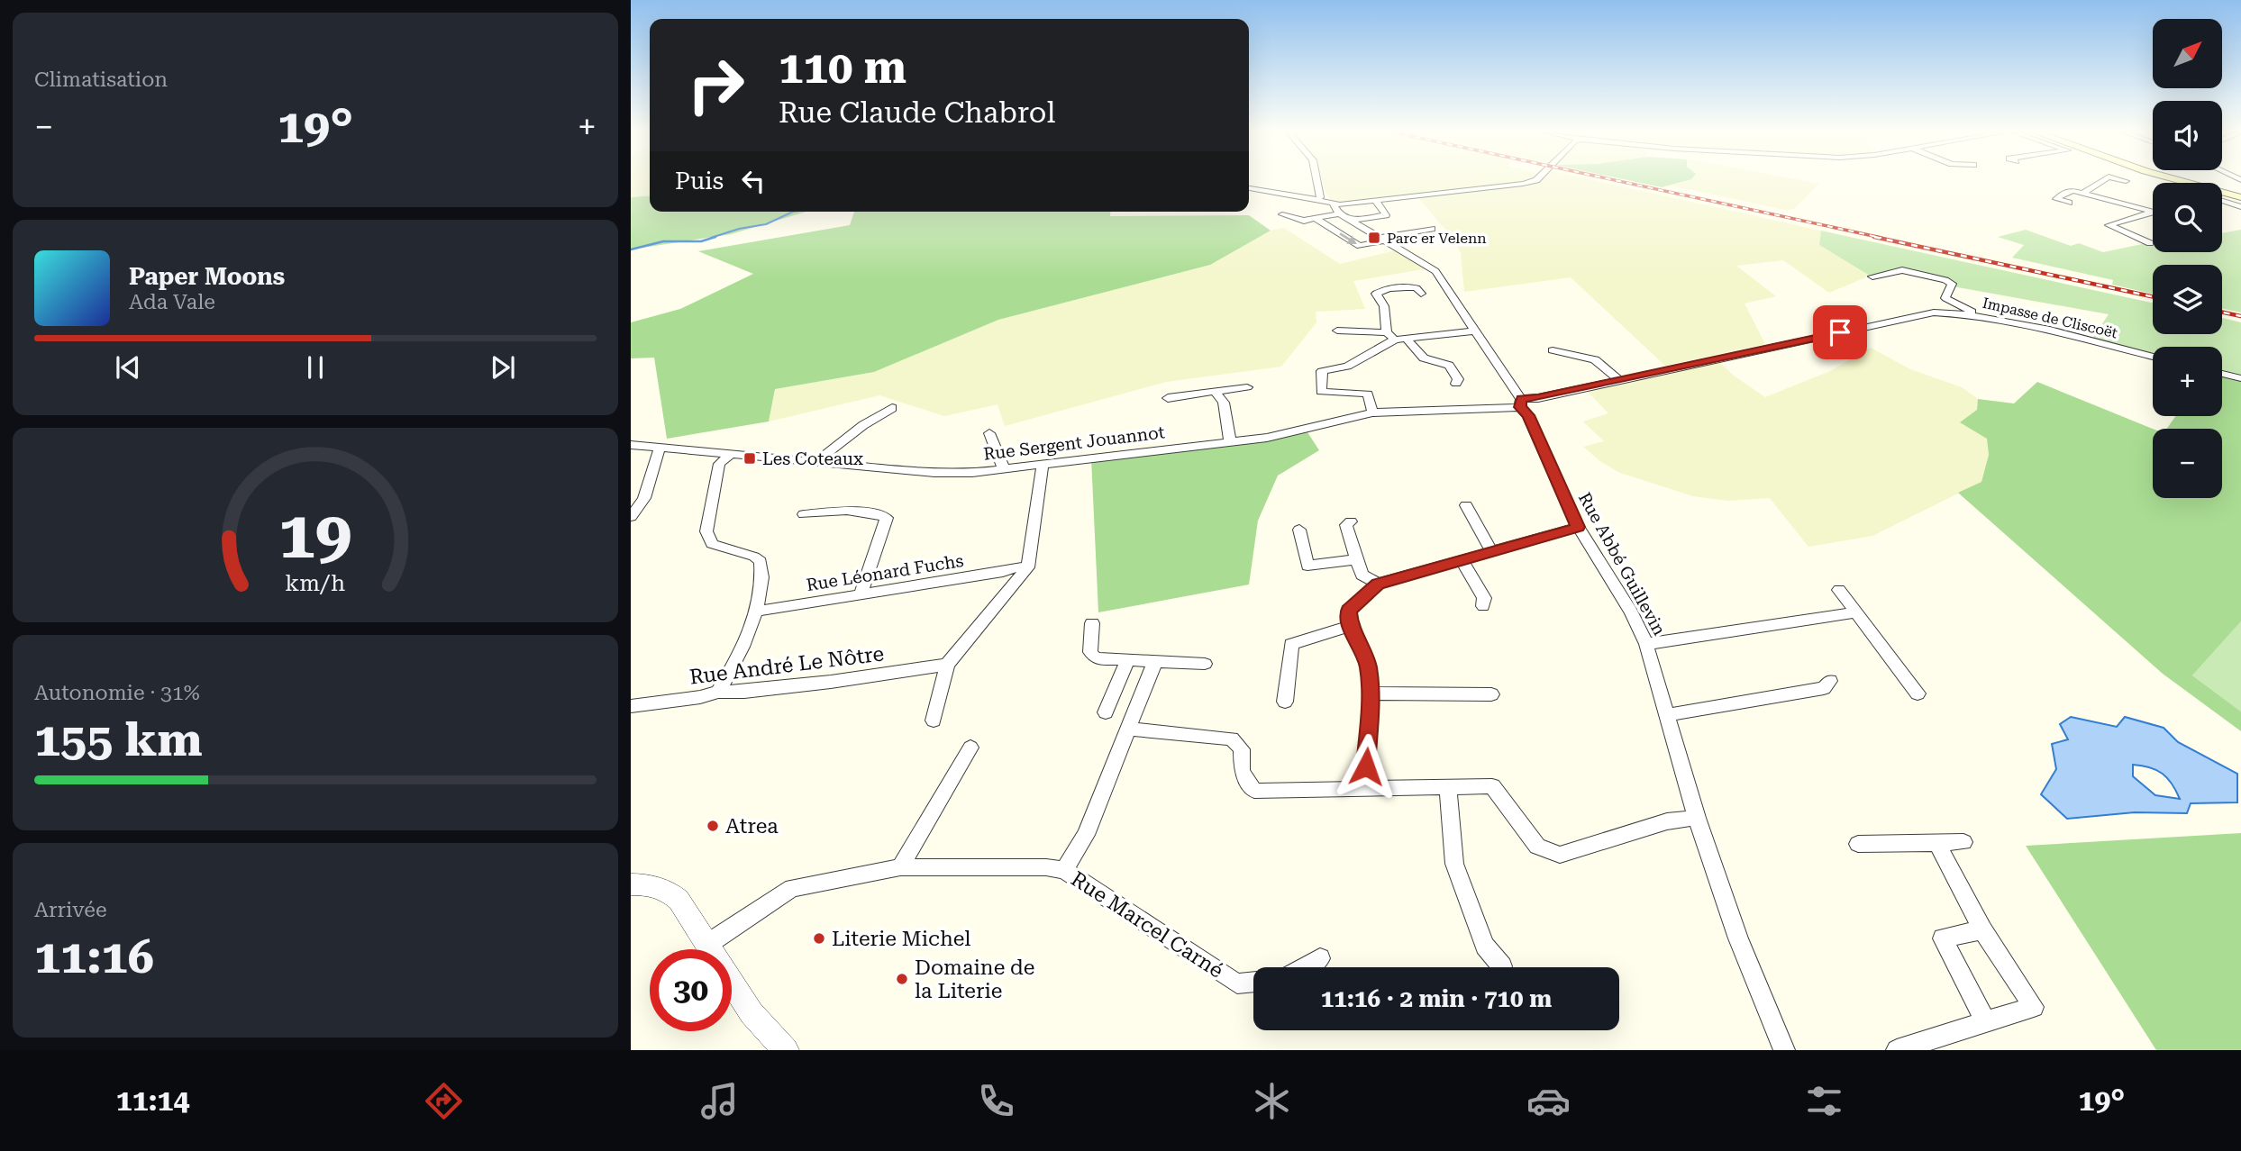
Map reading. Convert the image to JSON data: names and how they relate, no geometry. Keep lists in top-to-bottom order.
{
  "streets": {
    "street": [
      "Impasse de Cliscoët",
      "Rue Sergent Jouannot",
      "Rue Abbé Guillevin",
      "Rue Léonard Fuchs",
      "Rue André Le Nôtre",
      "Rue Marcel Carné"
    ]
  },
  "crossings": [
    ["Impasse de Cliscoët", "Rue Sergent Jouannot"],
    ["Impasse de Cliscoët", "Rue Abbé Guillevin"],
    ["Rue Sergent Jouannot", "Rue Abbé Guillevin"]
  ],
  "places": {
    "transit": ["Parc er Velenn", "Les Coteaux"],
    "other": ["Atrea", "Literie Michel", "Domaine de la Literie"]
  },
  "north": "top right",
  "page": {
    "tile": [
      "Climatisation",
      ["Autonomie · 31%", "155 km"],
      ["Arrivée", "11:16"]
    ],
    "map_buttons": ["+", "−"],
    "turn": ["110 m", "Rue Claude Chabrol"],
    "heat": ["−", "19°", "+"],
    "then": "Puis",
    "song": ["Paper Moons", "Ada Vale"],
    "limit": "30",
    "trip": "11:16 · 2 min · 710 m",
    "tabs": ["11:14", "19°"],
    "gauge": ["19", "km/h"]
  }
}
